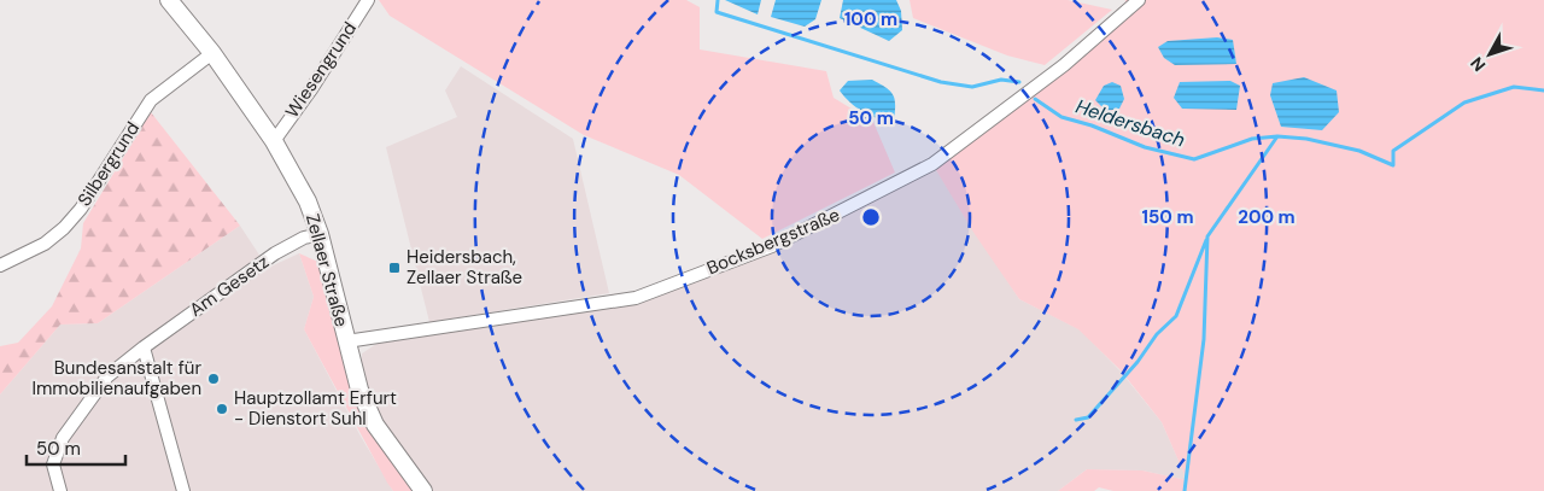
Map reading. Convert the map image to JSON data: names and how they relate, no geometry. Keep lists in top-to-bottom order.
{
  "streets": {
    "street": [
      "Wiesengrund",
      "Silbergrund",
      "Bocksbergstraße",
      "Zellaer Straße",
      "Am Gesetz"
    ]
  },
  "crossings": [
    ["Wiesengrund", "Zellaer Straße"],
    ["Silbergrund", "Zellaer Straße"],
    ["Bocksbergstraße", "Zellaer Straße"],
    ["Zellaer Straße", "Am Gesetz"]
  ],
  "water": ["Heldersbach"],
  "places": {
    "transit": ["Heidersbach, Zellaer Straße"],
    "other": ["Bundesanstalt für Immobilienaufgaben", "Hauptzollamt Erfurt - Dienstort Suhl"]
  },
  "scale_bar": "50 m",
  "north": "bottom left",
  "rings": [
    "100 m",
    "50 m",
    "150 m",
    "200 m"
  ]
}
